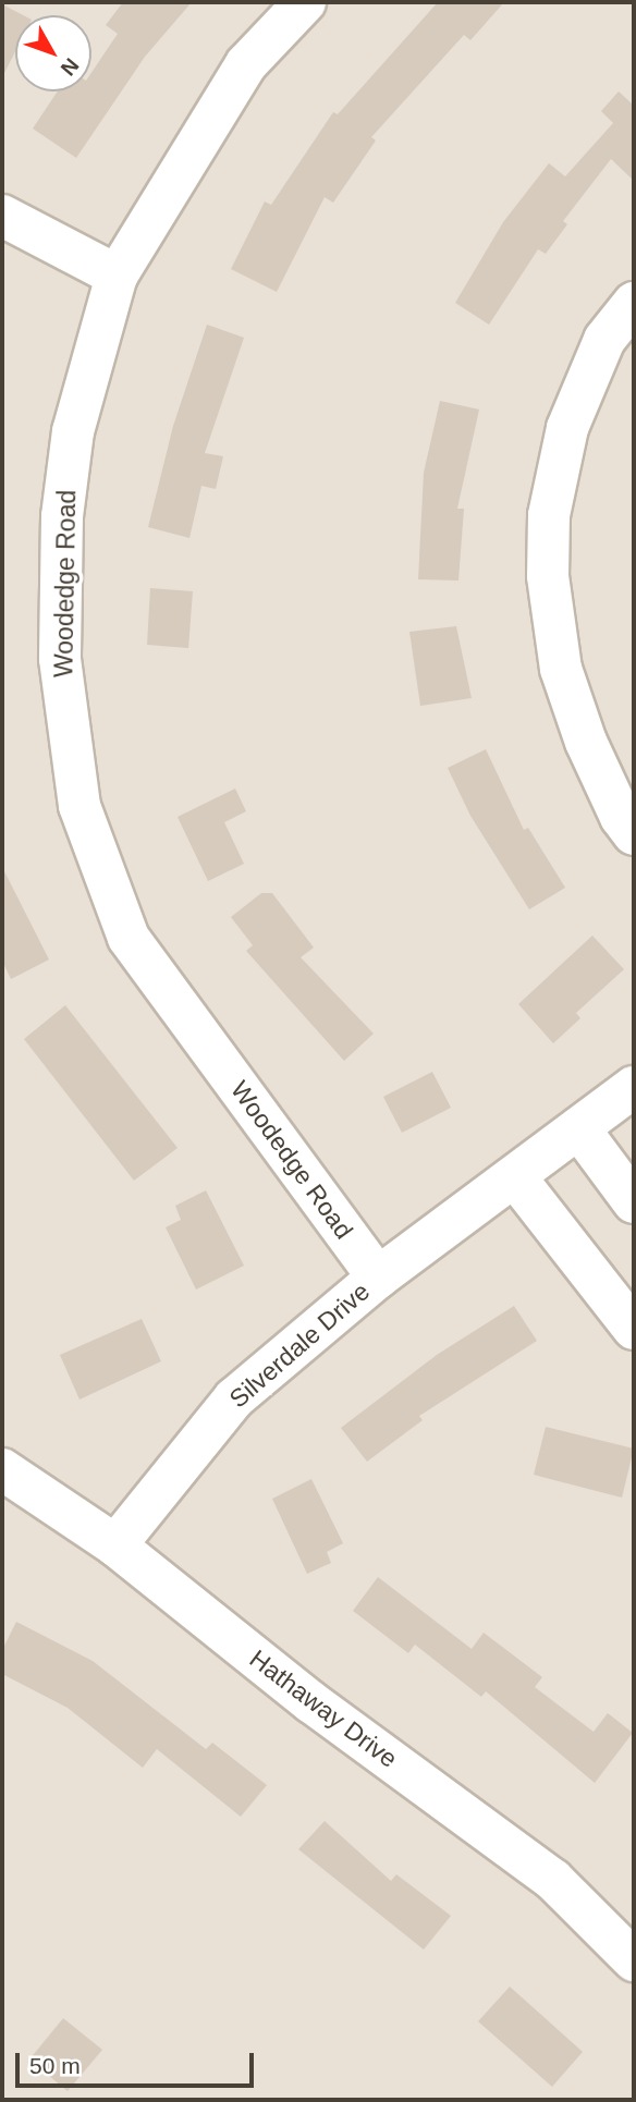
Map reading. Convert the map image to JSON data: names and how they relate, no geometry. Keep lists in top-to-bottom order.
{
  "streets": {
    "street": ["Woodedge Road", "Silverdale Drive", "Hathaway Drive"]
  },
  "crossings": [
    ["Woodedge Road", "Silverdale Drive"],
    ["Silverdale Drive", "Hathaway Drive"]
  ],
  "scale_bar": "50 m",
  "north": "bottom right"
}
